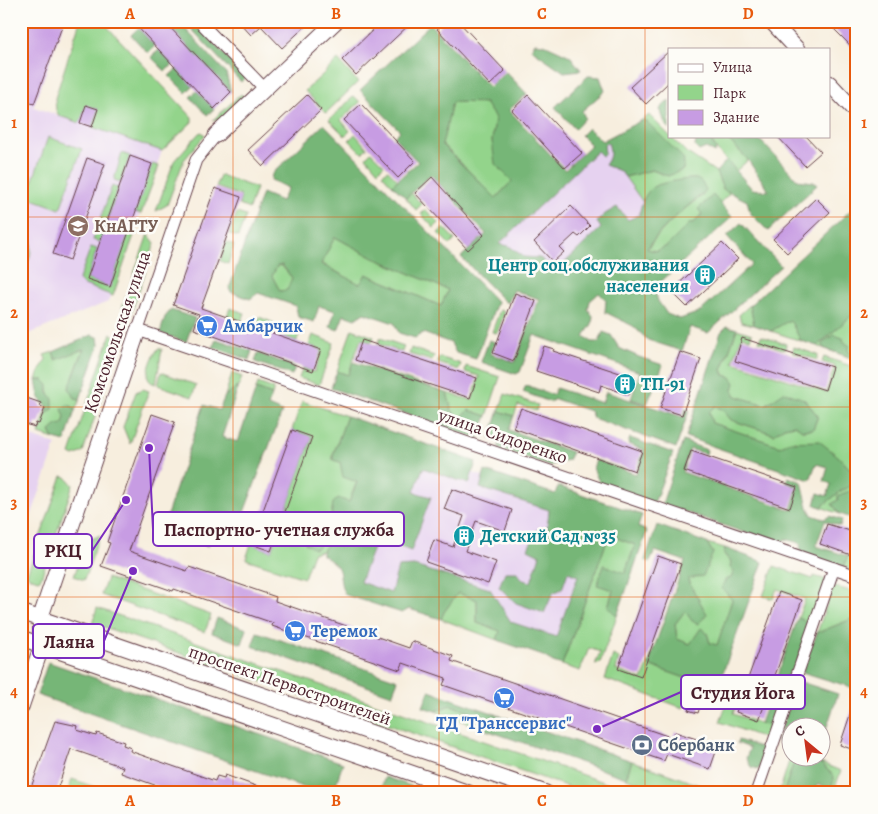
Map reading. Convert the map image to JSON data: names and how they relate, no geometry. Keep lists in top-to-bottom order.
{
  "streets": {
    "main road": ["Комсомольская улица", "проспект Первостроителей"],
    "street": ["улица Сидоренко"]
  },
  "crossings": [
    ["Комсомольская улица", "улица Сидоренко"],
    ["Комсомольская улица", "проспект Первостроителей"]
  ],
  "places": {
    "school or university": ["КнАГТУ"],
    "building": ["Центр соц.обслуживания населения", "ТП-91", "Детский Сад №35"],
    "supermarket": ["Амбарчик", "Теремок", "ТД \"Транссервис\""],
    "other": [
      "Паспортно- учетная служба",
      "РКЦ",
      "Лаяна",
      "Студия Йога"
    ],
    "bank": ["Сбербанк"]
  },
  "legend": ["Улица", "Парк", "Здание"],
  "north": "top left",
  "grid": {
    "columns": [
      "A",
      "B",
      "C",
      "D"
    ],
    "rows": [
      "1",
      "2",
      "3",
      "4"
    ]
  }
}
